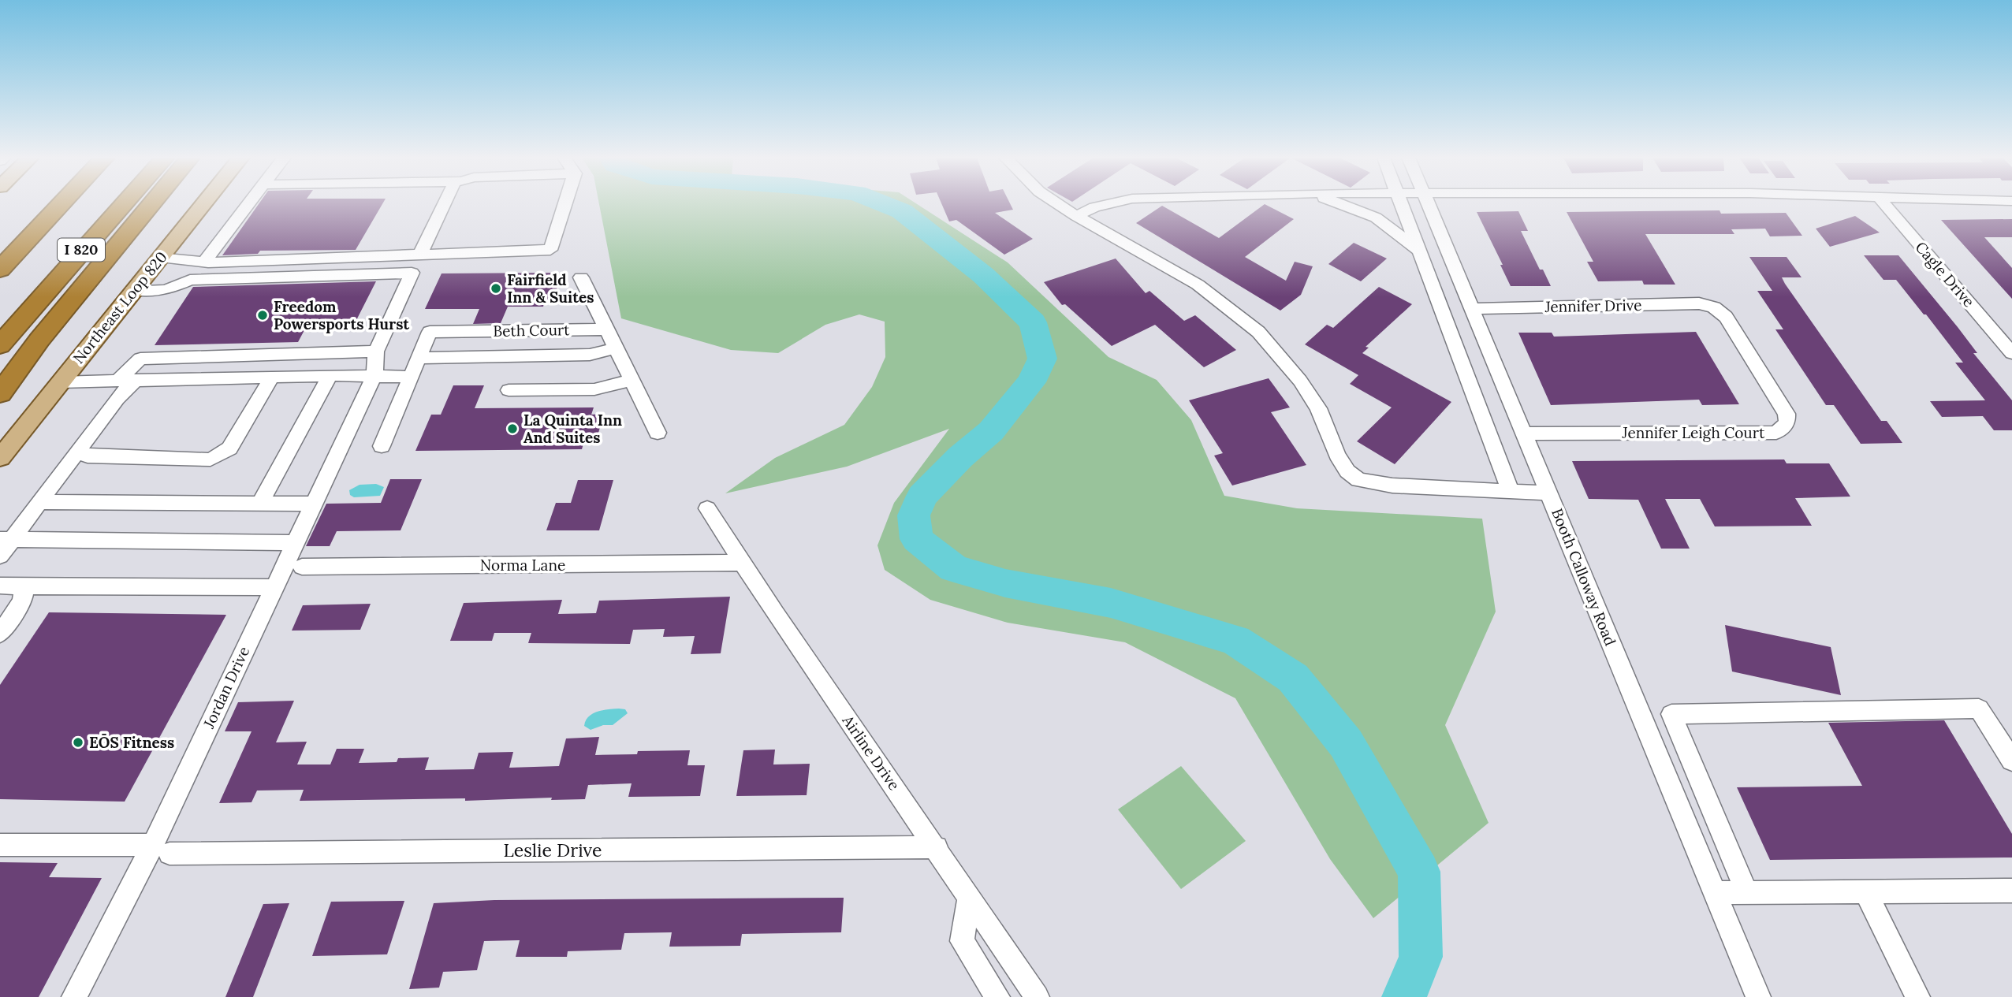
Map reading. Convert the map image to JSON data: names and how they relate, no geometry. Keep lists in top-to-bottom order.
{
  "streets": {
    "highway": ["I 820"],
    "main road": ["Northeast Loop 820"],
    "street": [
      "Cagle Drive",
      "Jennifer Drive",
      "Beth Court",
      "Jennifer Leigh Court",
      "Norma Lane",
      "Booth Calloway Road",
      "Jordan Drive",
      "Airline Drive",
      "Leslie Drive"
    ]
  },
  "crossings": [
    ["Jennifer Drive", "Jennifer Leigh Court"],
    ["Jennifer Drive", "Booth Calloway Road"],
    ["Jennifer Leigh Court", "Booth Calloway Road"],
    ["Norma Lane", "Airline Drive"],
    ["Jordan Drive", "Leslie Drive"],
    ["Airline Drive", "Leslie Drive"]
  ],
  "places": [
    "Fairfield Inn & Suites",
    "Freedom Powersports Hurst",
    "La Quinta Inn And Suites",
    "EŌS Fitness"
  ]
}
